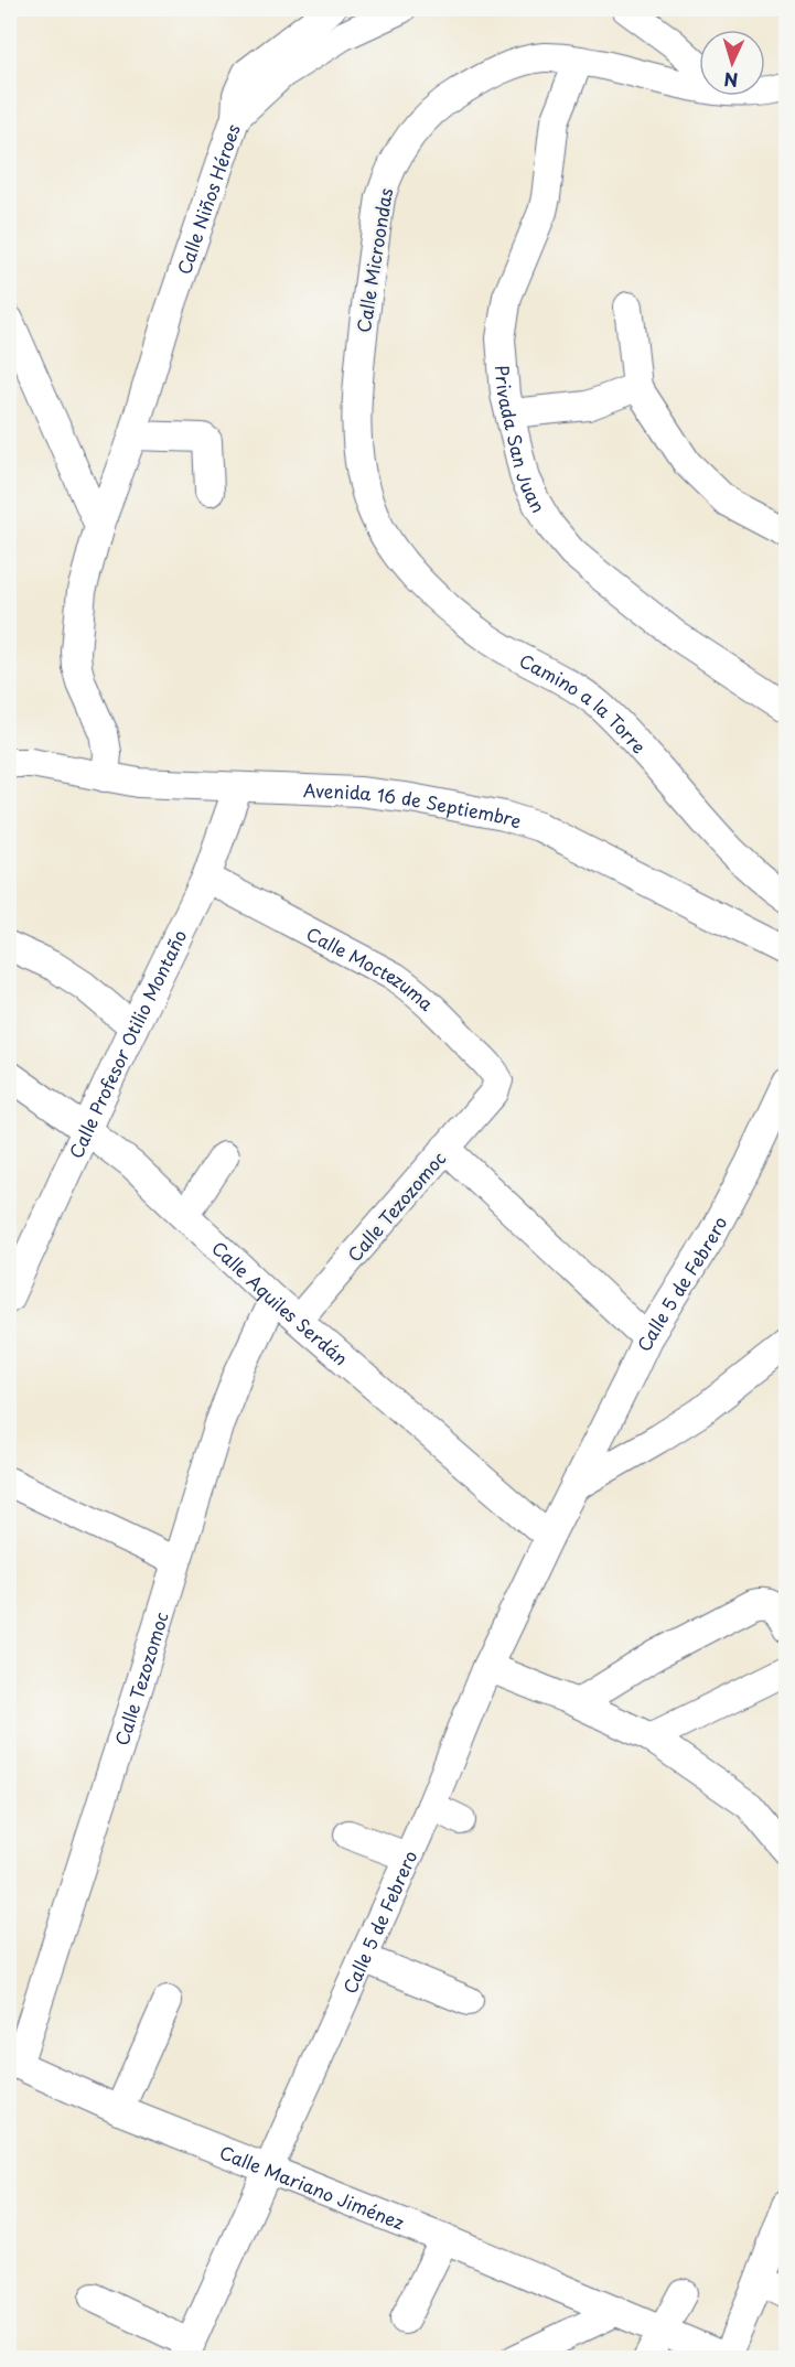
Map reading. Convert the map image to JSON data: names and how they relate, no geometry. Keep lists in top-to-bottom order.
{
  "streets": {
    "street": [
      "Calle Niños Héroes",
      "Calle Microondas",
      "Privada San Juan",
      "Camino a la Torre",
      "Avenida 16 de Septiembre",
      "Calle Moctezuma",
      "Calle Profesor Otilio Montaño",
      "Calle Tezozomoc",
      "Calle 5 de Febrero",
      "Calle Aquiles Serdán",
      "Calle Mariano Jiménez"
    ]
  },
  "crossings": [
    ["Calle Niños Héroes", "Avenida 16 de Septiembre"],
    ["Calle Microondas", "Privada San Juan"],
    ["Calle Microondas", "Camino a la Torre"],
    ["Avenida 16 de Septiembre", "Calle Profesor Otilio Montaño"],
    ["Calle Moctezuma", "Calle Profesor Otilio Montaño"],
    ["Calle Moctezuma", "Calle Tezozomoc"],
    ["Calle Profesor Otilio Montaño", "Calle Aquiles Serdán"],
    ["Calle Tezozomoc", "Calle Aquiles Serdán"],
    ["Calle Tezozomoc", "Calle Mariano Jiménez"],
    ["Calle 5 de Febrero", "Calle Aquiles Serdán"],
    ["Calle 5 de Febrero", "Calle Mariano Jiménez"]
  ],
  "north": "bottom"
}
